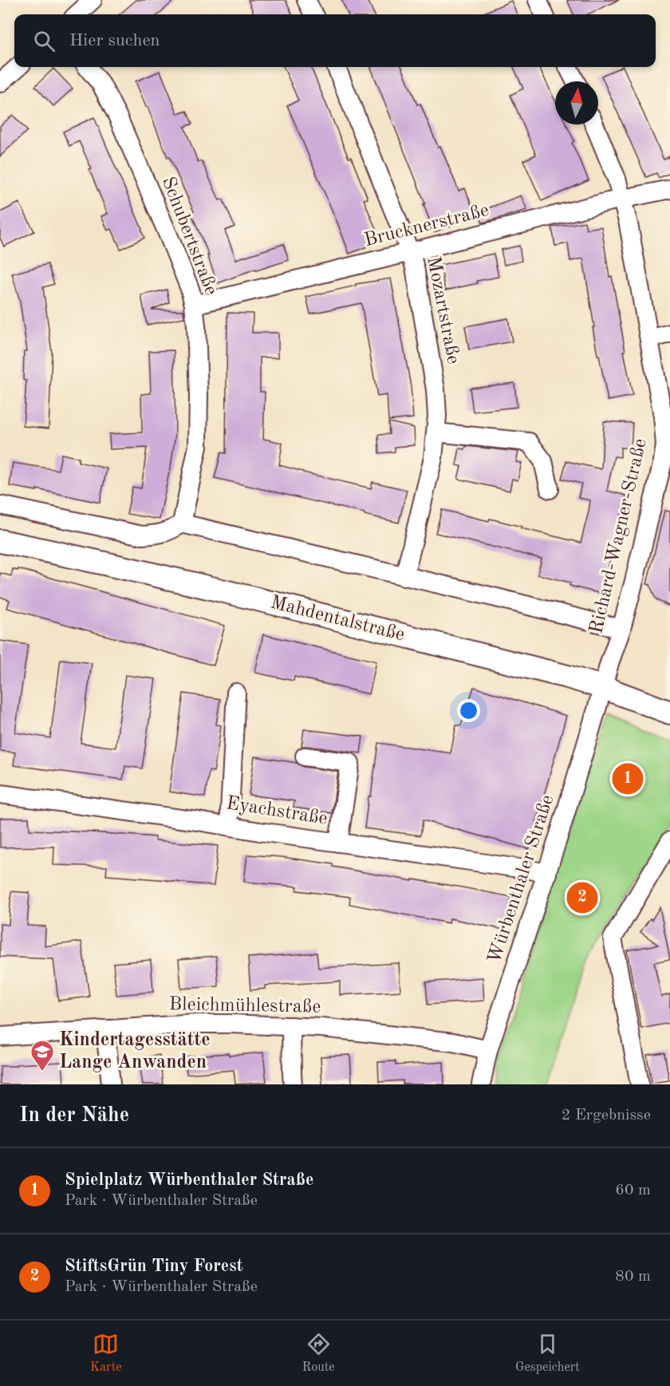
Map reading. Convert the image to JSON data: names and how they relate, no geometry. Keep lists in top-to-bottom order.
{
  "streets": {
    "main road": ["Mahdentalstraße"],
    "street": [
      "Brucknerstraße",
      "Schubertstraße",
      "Mozartstraße",
      "Richard-Wagner-Straße",
      "Eyachstraße",
      "Würbenthaler Straße",
      "Bleichmühlestraße"
    ]
  },
  "crossings": [
    ["Brucknerstraße", "Schubertstraße"],
    ["Brucknerstraße", "Mozartstraße"],
    ["Brucknerstraße", "Richard-Wagner-Straße"],
    ["Richard-Wagner-Straße", "Mahdentalstraße"],
    ["Richard-Wagner-Straße", "Würbenthaler Straße"],
    ["Mahdentalstraße", "Würbenthaler Straße"],
    ["Eyachstraße", "Würbenthaler Straße"],
    ["Würbenthaler Straße", "Bleichmühlestraße"]
  ],
  "places": {
    "school or university": ["Kindertagesstätte Lange Anwanden"]
  },
  "north": "top",
  "page": {
    "search": "Hier suchen",
    "pins": ["1", "2"],
    "heading": ["In der Nähe", "2 Ergebnisse"],
    "list": [
      {
        "mark": "1",
        "name": "Spielplatz Würbenthaler Straße",
        "note": "Park · Würbenthaler Straße",
        "value": "60 m"
      },
      {
        "mark": "2",
        "name": "StiftsGrün Tiny Forest",
        "note": "Park · Würbenthaler Straße",
        "value": "80 m"
      }
    ],
    "nav": ["Karte", "Route", "Gespeichert"]
  }
}
